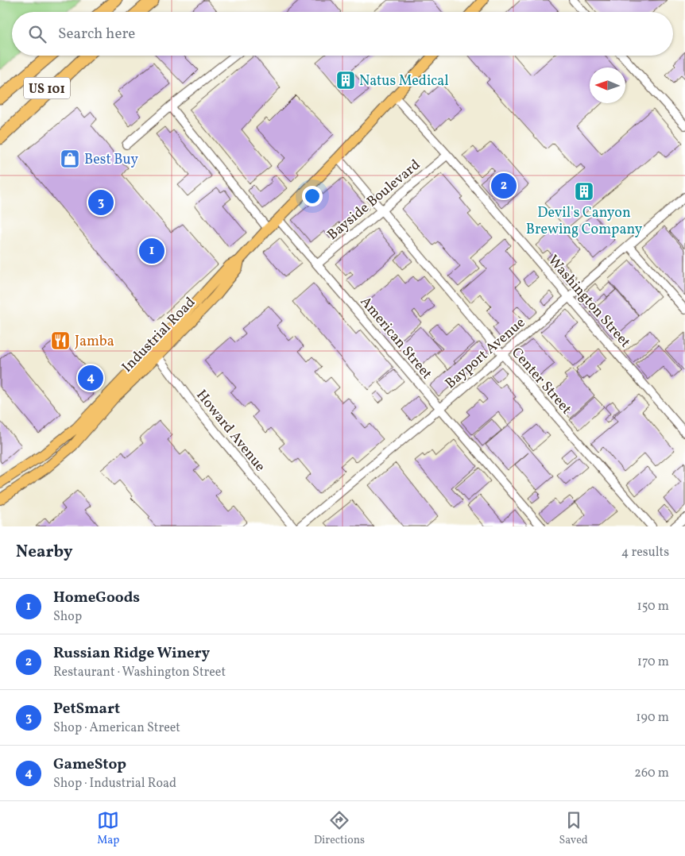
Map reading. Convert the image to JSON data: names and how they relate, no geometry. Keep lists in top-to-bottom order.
{
  "streets": {
    "highway": ["US 101"],
    "main road": ["Industrial Road"],
    "street": [
      "Bayside Boulevard",
      "Washington Street",
      "American Street",
      "Bayport Avenue",
      "Center Street",
      "Howard Avenue"
    ]
  },
  "crossings": [
    ["Bayside Boulevard", "Washington Street"],
    ["Bayside Boulevard", "American Street"],
    ["Bayside Boulevard", "Center Street"],
    ["Washington Street", "Industrial Road"],
    ["Washington Street", "Bayport Avenue"],
    ["Industrial Road", "American Street"],
    ["Industrial Road", "Center Street"],
    ["Industrial Road", "Howard Avenue"],
    ["American Street", "Bayport Avenue"],
    ["Bayport Avenue", "Center Street"]
  ],
  "places": {
    "building": ["Natus Medical", "Devil's Canyon Brewing Company"],
    "shop": ["Best Buy"],
    "restaurant": ["Jamba"]
  },
  "north": "left",
  "page": {
    "search": "Search here",
    "pins": [
      "2",
      "3",
      "1",
      "4"
    ],
    "heading": ["Nearby", "4 results"],
    "list": [
      {
        "mark": "1",
        "name": "HomeGoods",
        "note": "Shop",
        "value": "150 m"
      },
      {
        "mark": "2",
        "name": "Russian Ridge Winery",
        "note": "Restaurant · Washington Street",
        "value": "170 m"
      },
      {
        "mark": "3",
        "name": "PetSmart",
        "note": "Shop · American Street",
        "value": "190 m"
      },
      {
        "mark": "4",
        "name": "GameStop",
        "note": "Shop · Industrial Road",
        "value": "260 m"
      }
    ],
    "nav": ["Map", "Directions", "Saved"]
  }
}
